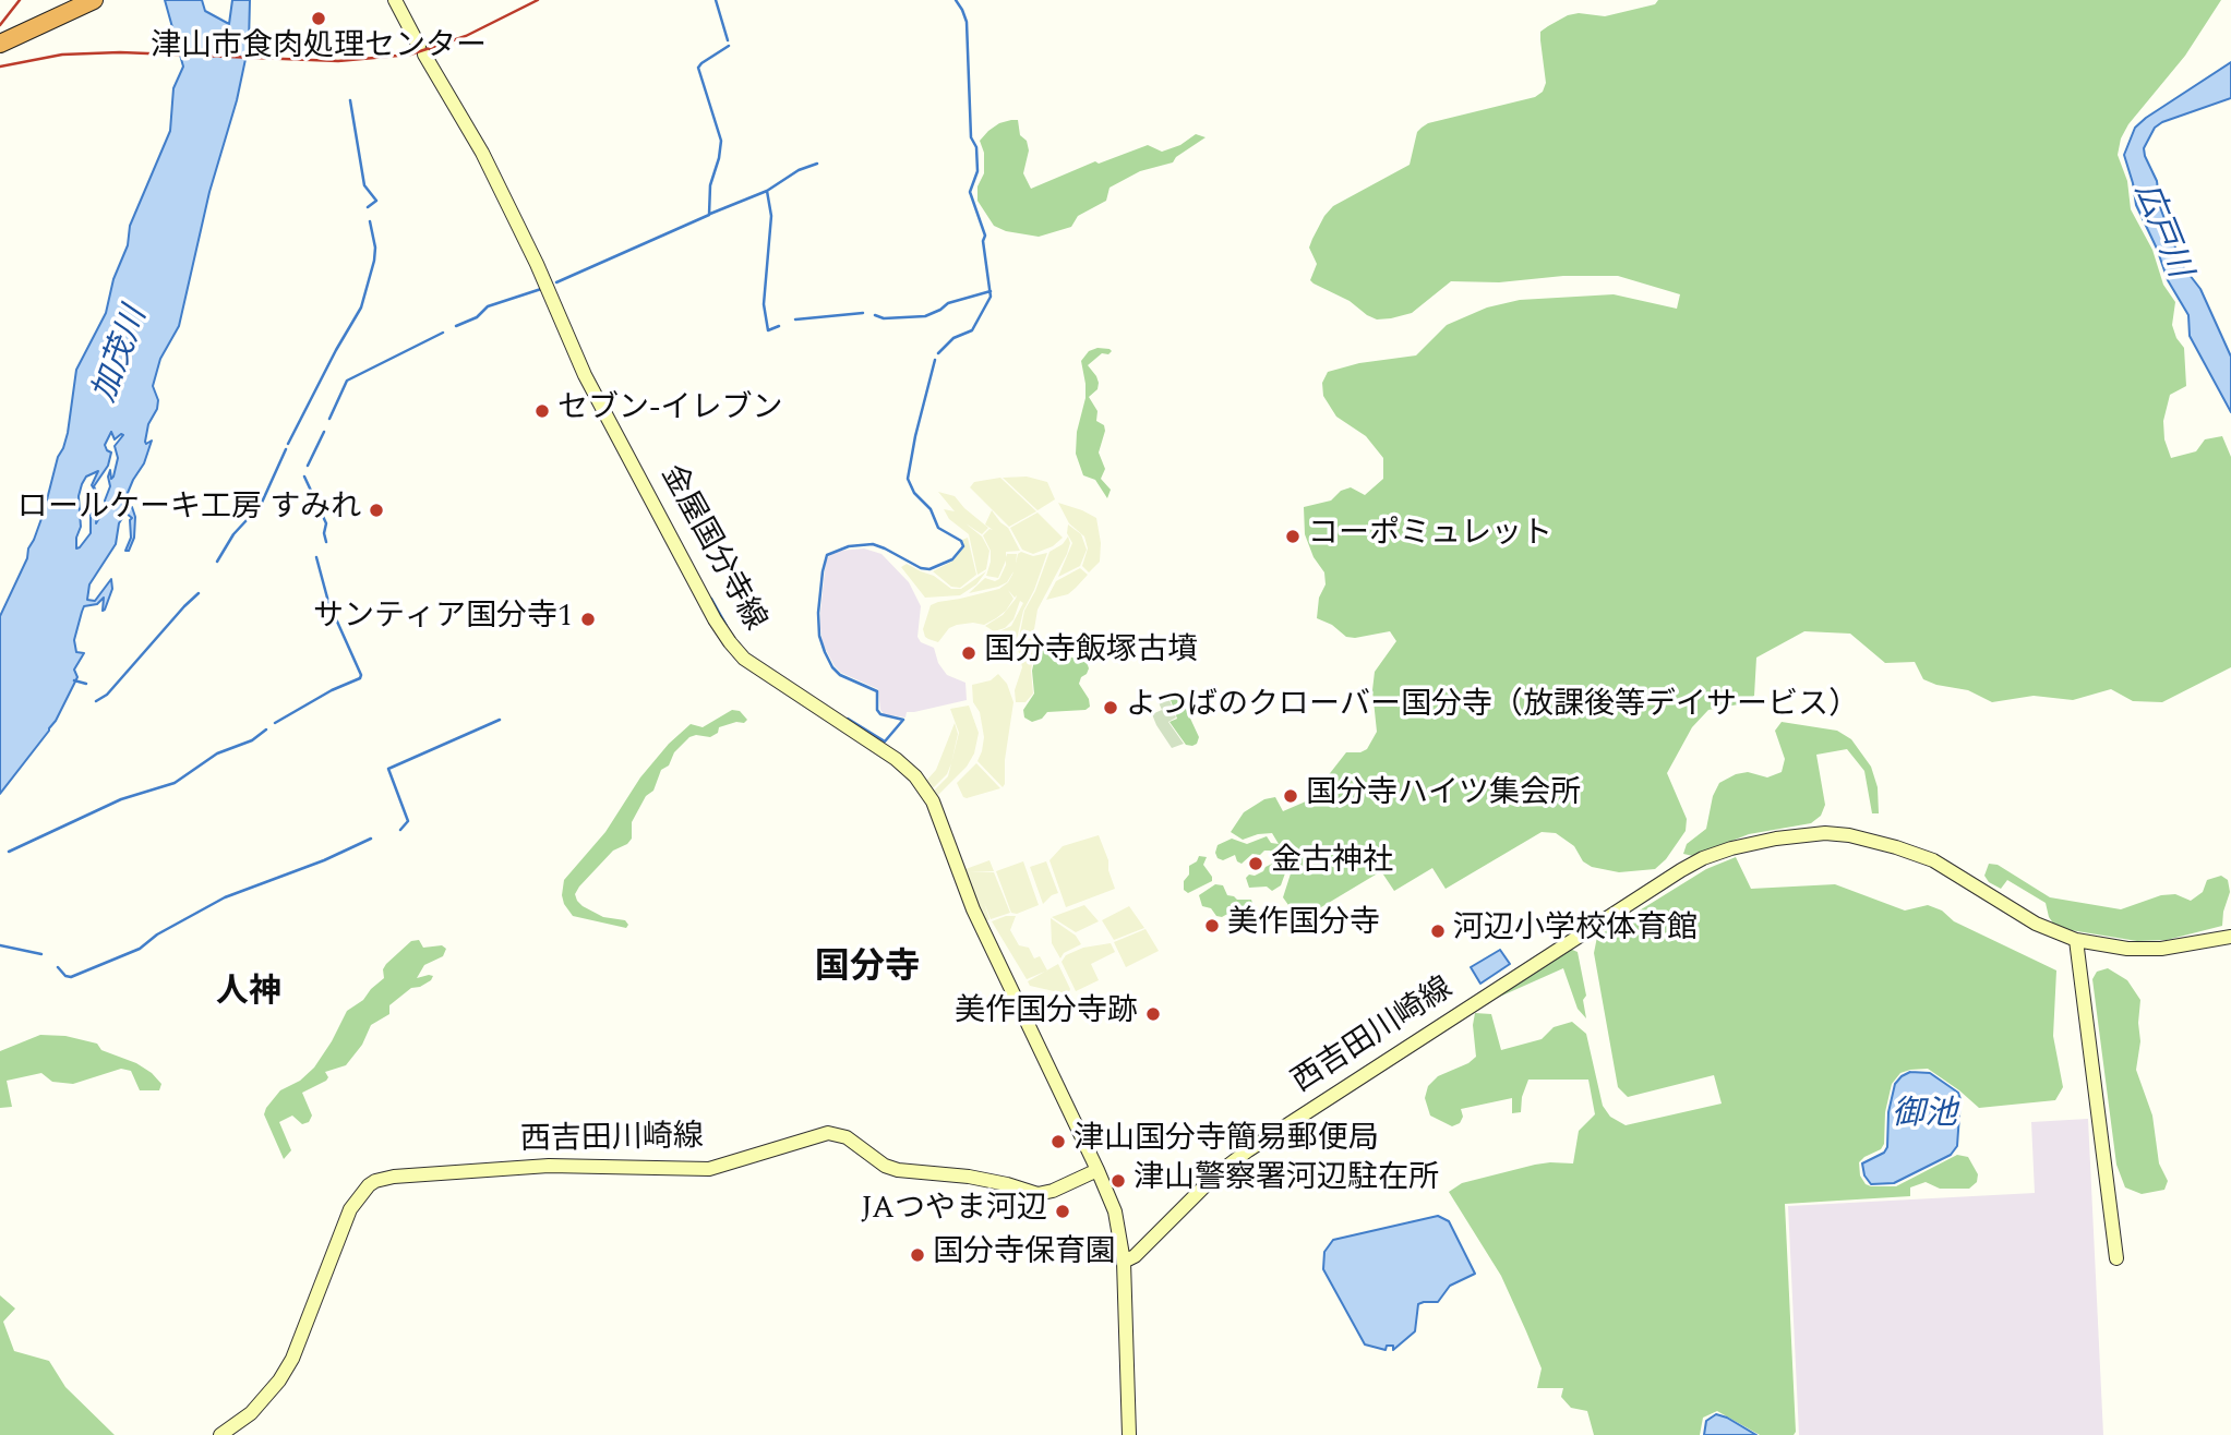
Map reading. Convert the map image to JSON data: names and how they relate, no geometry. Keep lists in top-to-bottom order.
{
  "streets": {
    "main road": ["金屋国分寺線", "西吉田川崎線"]
  },
  "crossings": [
    ["金屋国分寺線", "西吉田川崎線"]
  ],
  "districts": ["国分寺", "人神"],
  "water": ["広戸川", "加茂川", "御池"],
  "places": [
    "津山市食肉処理センター",
    "セブン-イレブン",
    "ロールケーキ工房 すみれ",
    "コーポミュレット",
    "サンティア国分寺1",
    "国分寺飯塚古墳",
    "よつばのクローバー国分寺（放課後等デイサービス）",
    "国分寺ハイツ集会所",
    "金古神社",
    "美作国分寺",
    "河辺小学校体育館",
    "美作国分寺跡",
    "津山国分寺簡易郵便局",
    "津山警察署河辺駐在所",
    "JAつやま河辺",
    "国分寺保育園"
  ]
}
